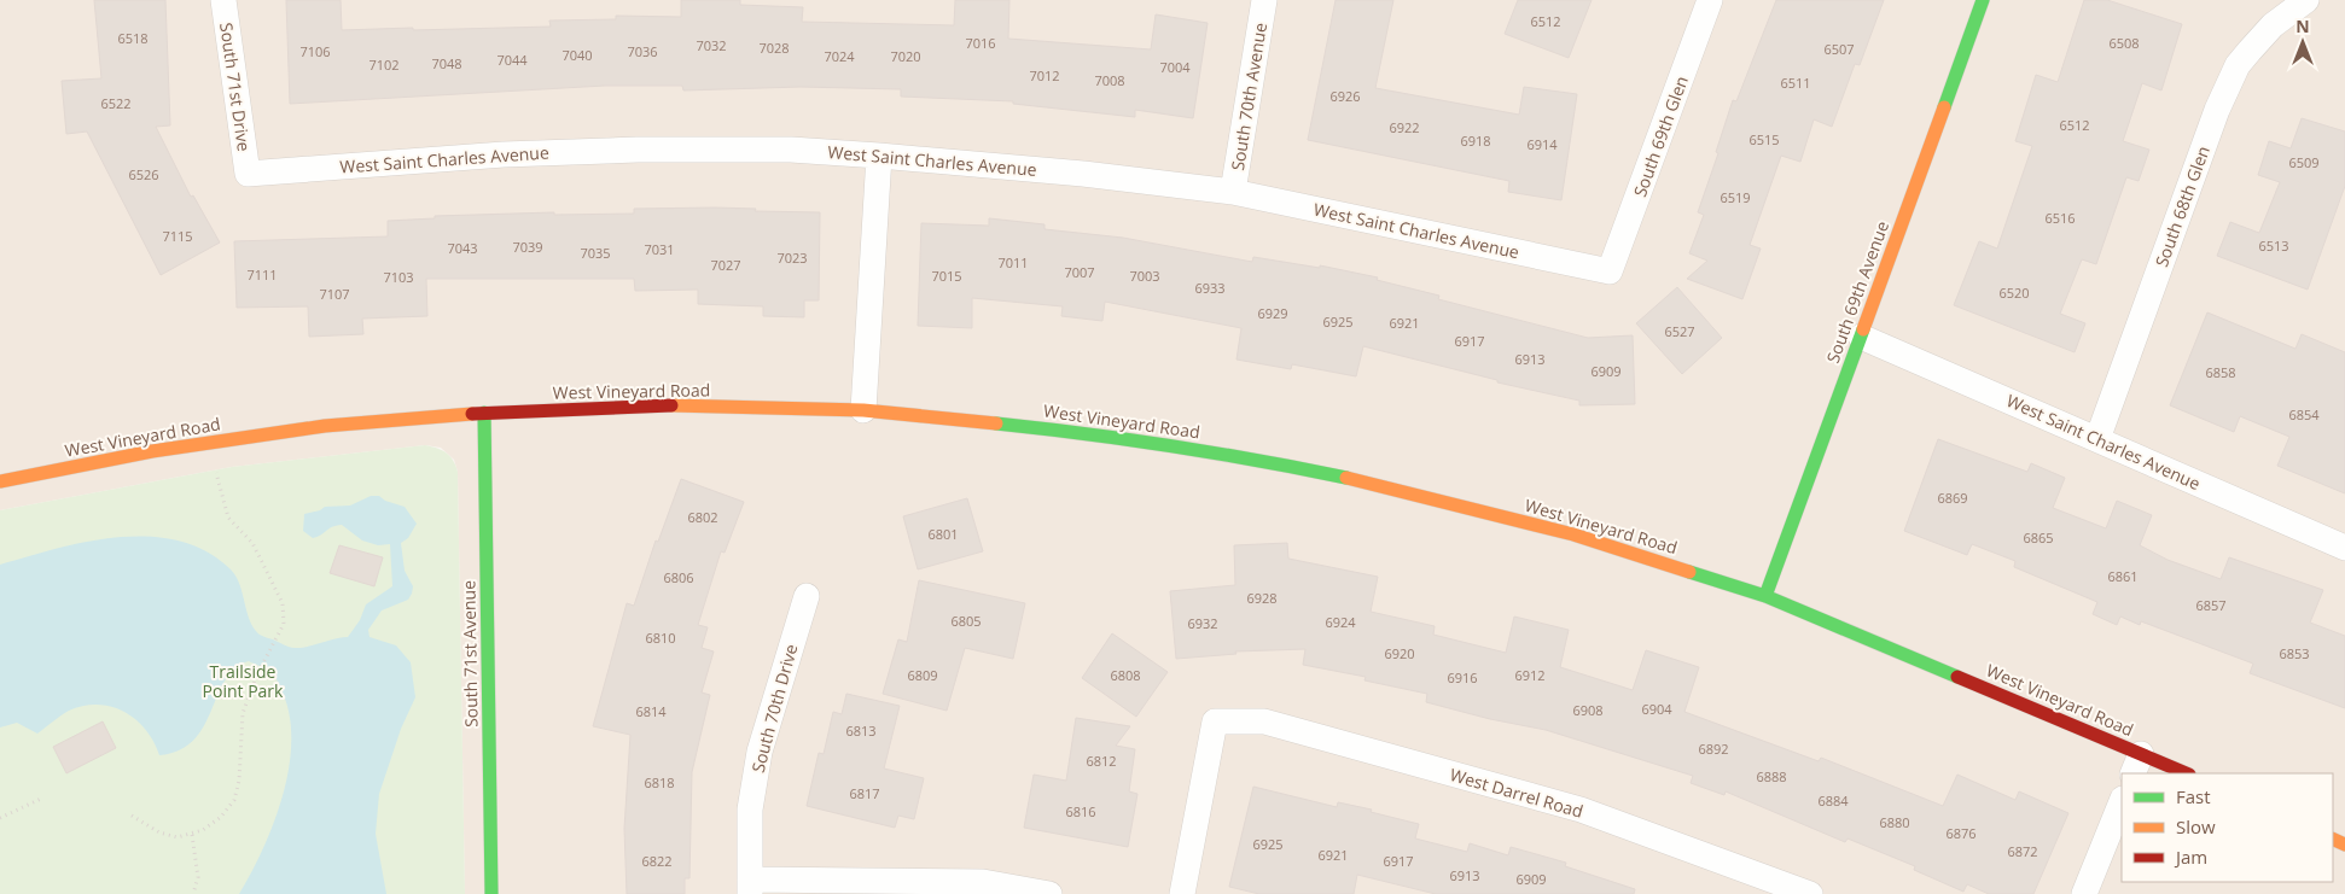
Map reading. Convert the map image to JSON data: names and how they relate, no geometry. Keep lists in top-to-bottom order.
{
  "streets": {
    "street": [
      "South 71st Drive",
      "South 70th Avenue",
      "South 69th Glen",
      "West Saint Charles Avenue",
      "South 68th Glen",
      "South 69th Avenue",
      "West Vineyard Road",
      "South 71st Avenue",
      "South 70th Drive",
      "West Darrel Road"
    ]
  },
  "crossings": [
    ["South 71st Drive", "West Saint Charles Avenue"],
    ["South 70th Avenue", "West Saint Charles Avenue"],
    ["South 69th Glen", "West Saint Charles Avenue"],
    ["West Saint Charles Avenue", "South 68th Glen"],
    ["West Saint Charles Avenue", "South 69th Avenue"],
    ["South 69th Avenue", "West Vineyard Road"],
    ["West Vineyard Road", "South 71st Avenue"]
  ],
  "parks": ["Trailside Point Park"],
  "house_numbers": [
    "6512",
    "6518",
    "7016",
    "6508",
    "7032",
    "7028",
    "6507",
    "7106",
    "7036",
    "7040",
    "7024",
    "7020",
    "7044",
    "7048",
    "7102",
    "7004",
    "7012",
    "7008",
    "6511",
    "6926",
    "6522",
    "6512",
    "6922",
    "6515",
    "6918",
    "6914",
    "6509",
    "6526",
    "6519",
    "6516",
    "7115",
    "6513",
    "7039",
    "7043",
    "7031",
    "7035",
    "7023",
    "7011",
    "7027",
    "7007",
    "7111",
    "7015",
    "7003",
    "7103",
    "6933",
    "6520",
    "7107",
    "6929",
    "6925",
    "6921",
    "6527",
    "6917",
    "6913",
    "6909",
    "6858",
    "6854",
    "6869",
    "6802",
    "6801",
    "6865",
    "6861",
    "6806",
    "6928",
    "6857",
    "6805",
    "6924",
    "6932",
    "6810",
    "6920",
    "6853",
    "6809",
    "6808",
    "6912",
    "6916",
    "6904",
    "6908",
    "6814",
    "6813",
    "6892",
    "6812",
    "6888",
    "6818",
    "6817",
    "6884",
    "6816",
    "6880",
    "6876",
    "6925",
    "6872",
    "6921",
    "6822",
    "6917",
    "6913",
    "6909"
  ],
  "legend": ["Fast", "Slow", "Jam"],
  "north": "top"
}
